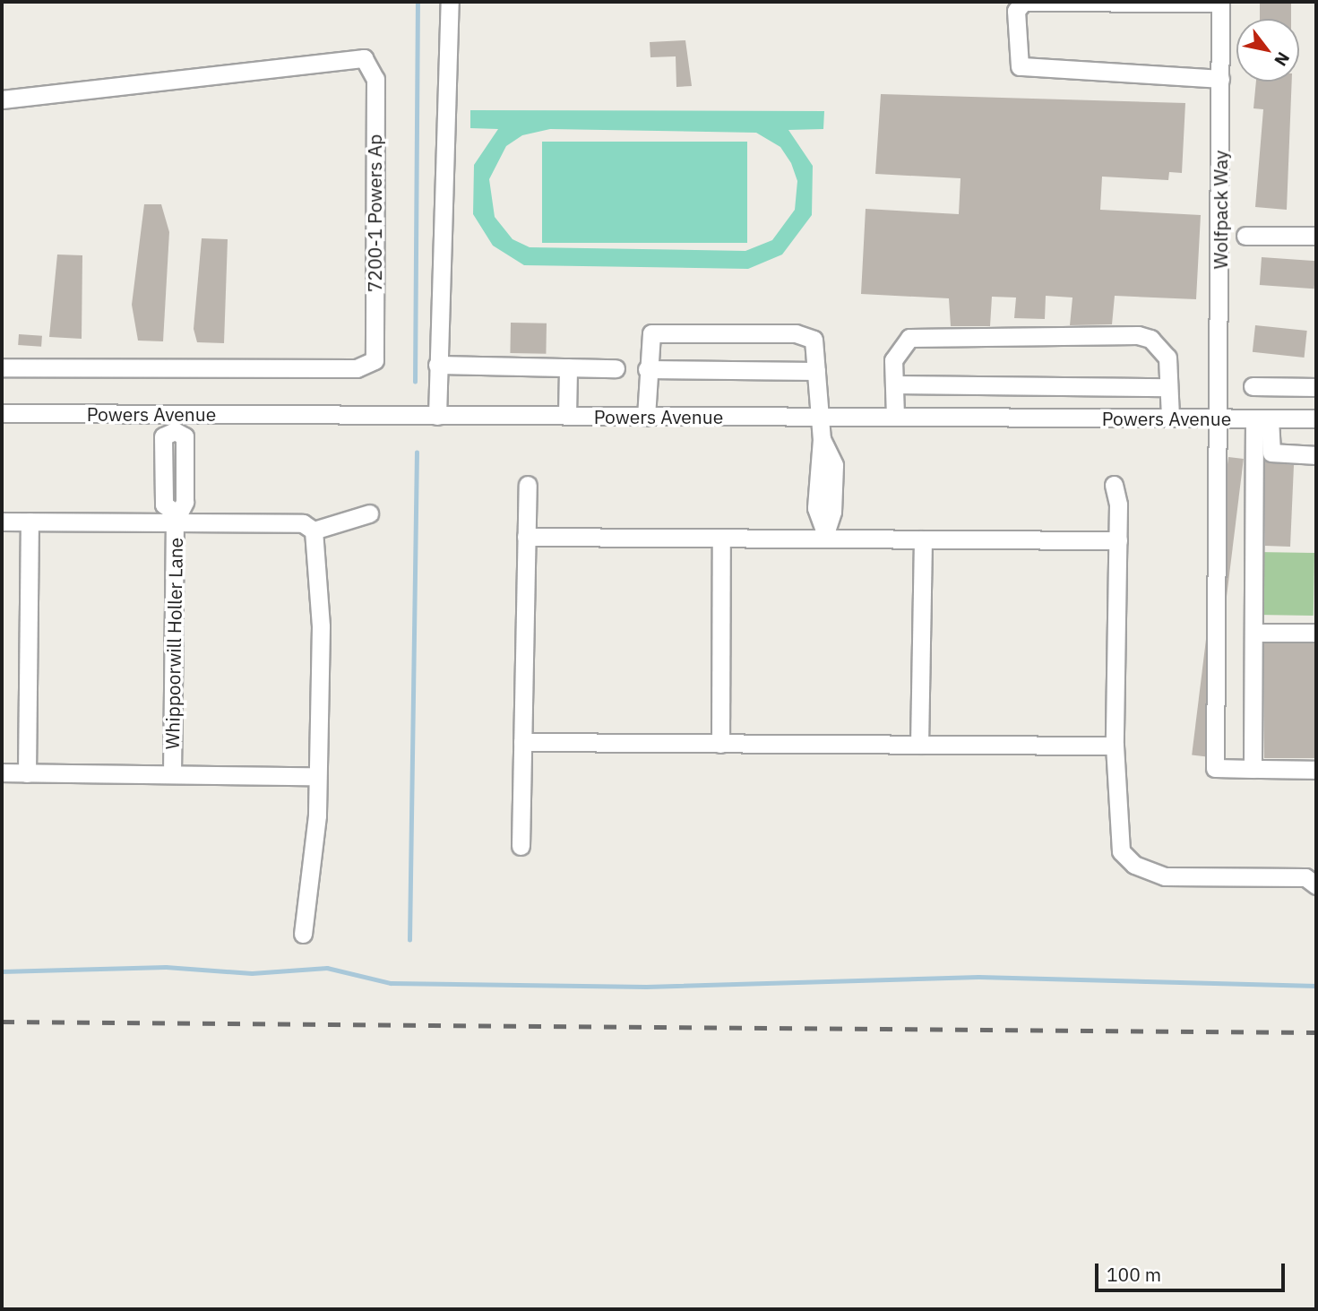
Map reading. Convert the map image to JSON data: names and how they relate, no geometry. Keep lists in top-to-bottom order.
{
  "streets": {
    "street": [
      "Wolfpack Way",
      "7200-1 Powers Ap",
      "Powers Avenue",
      "Whippoorwill Holler Lane"
    ]
  },
  "crossings": [
    ["Wolfpack Way", "Powers Avenue"],
    ["Powers Avenue", "Whippoorwill Holler Lane"]
  ],
  "scale_bar": "100 m",
  "north": "bottom right"
}
